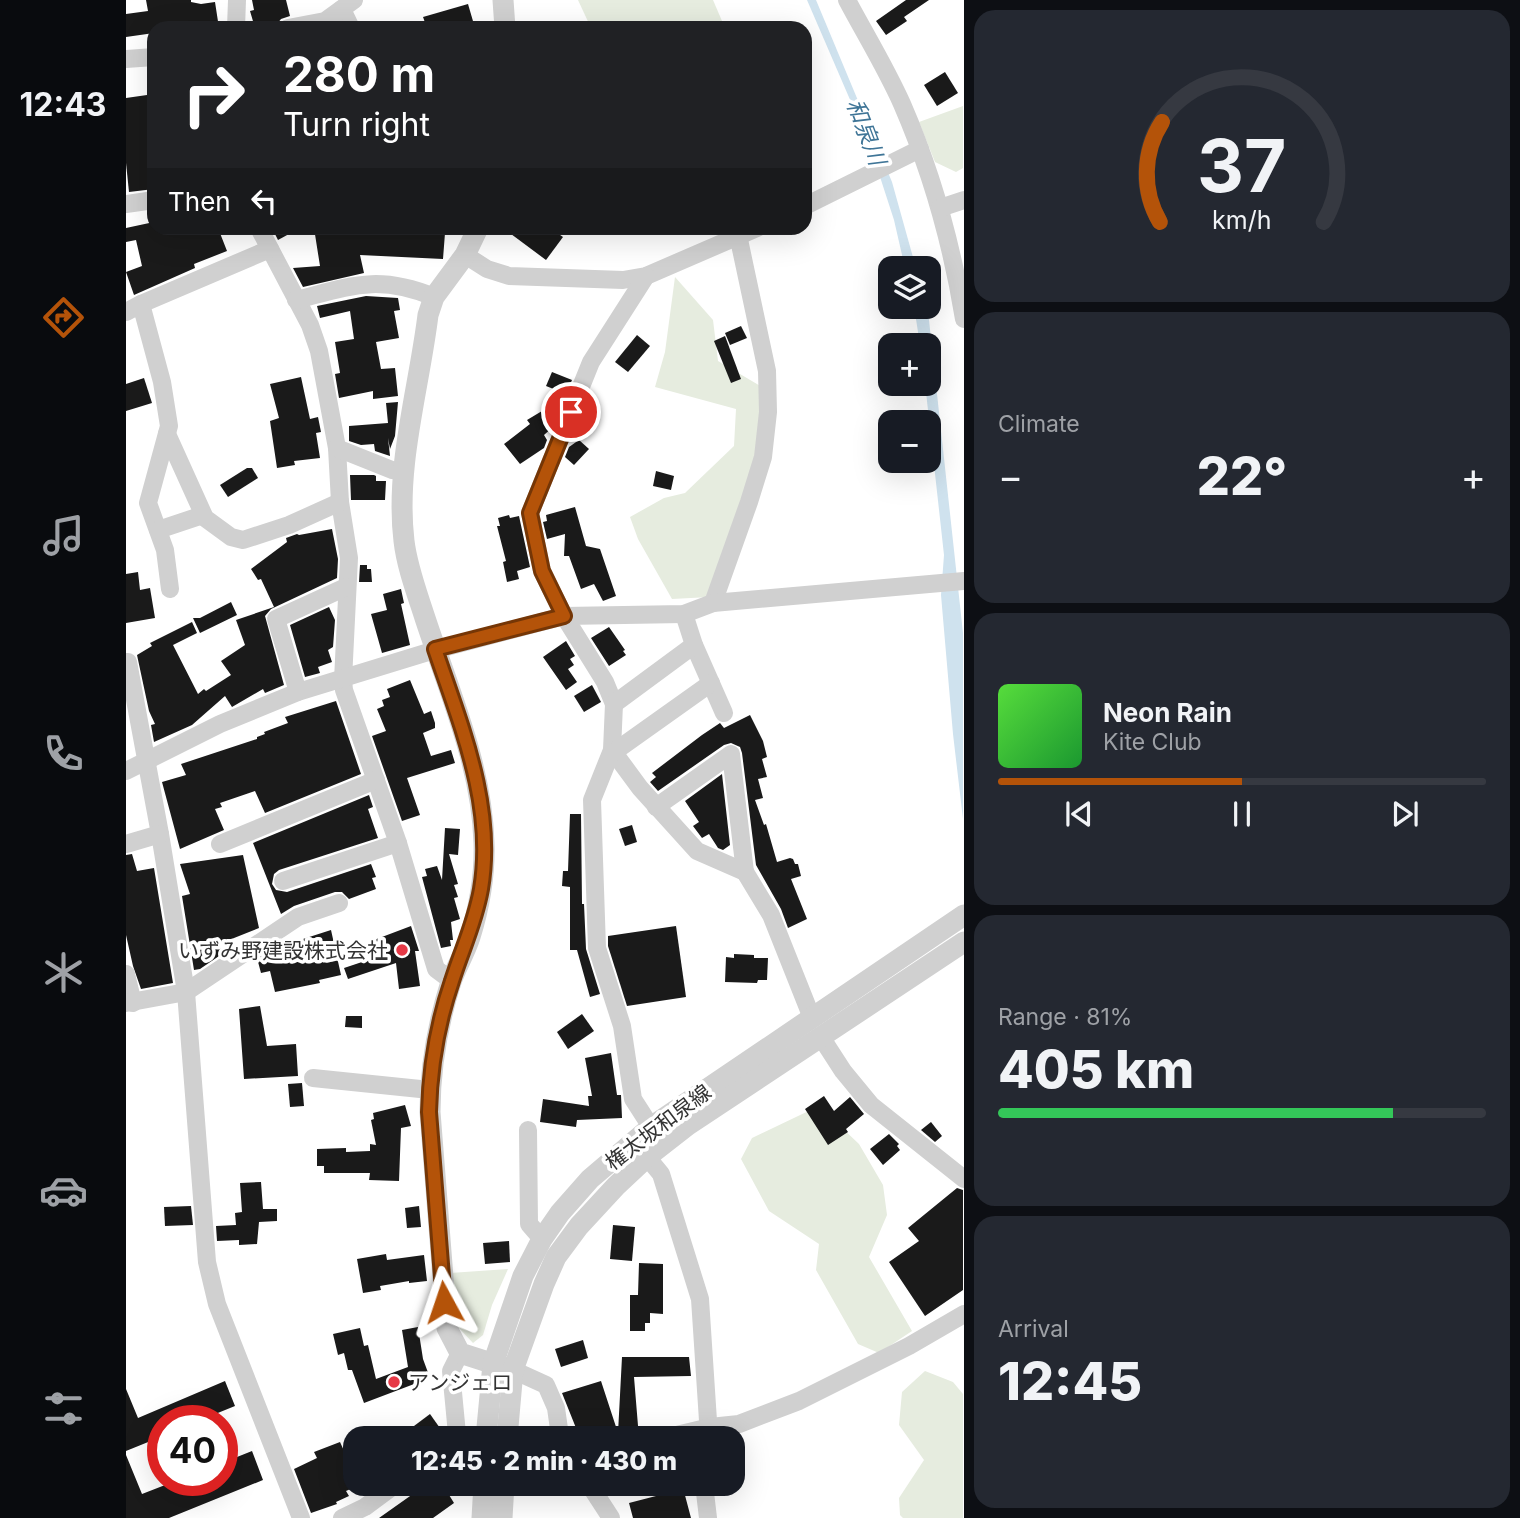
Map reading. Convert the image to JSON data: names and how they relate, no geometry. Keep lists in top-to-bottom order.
{
  "streets": {
    "street": ["権太坂和泉線"]
  },
  "water": ["和泉川"],
  "places": ["いずみ野建設株式会社", "アンジェロ"],
  "page": {
    "tabs": "12:43",
    "turn": ["280 m", "Turn right"],
    "then": "Then",
    "map_buttons": ["+", "−"],
    "tile": [
      "Climate",
      ["Range · 81%", "405 km"],
      ["Arrival", "12:45"]
    ],
    "heat": ["−", "22°", "+"],
    "song": ["Neon Rain", "Kite Club"],
    "limit": "40",
    "trip": "12:45 · 2 min · 430 m",
    "gauge": ["37", "km/h"]
  }
}
